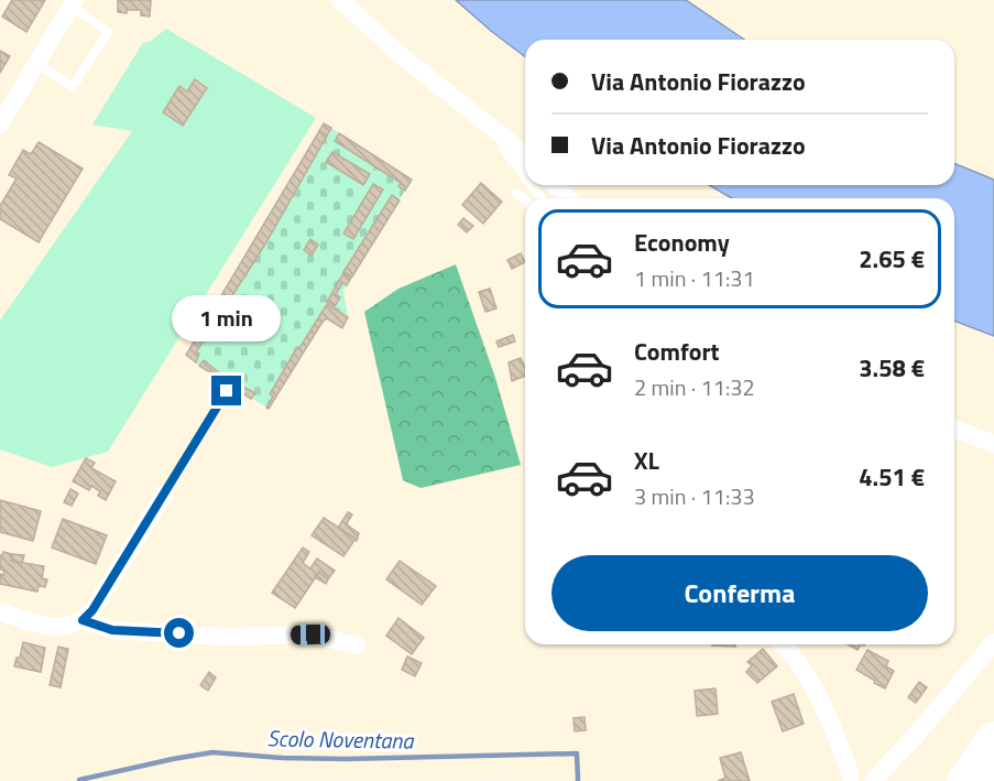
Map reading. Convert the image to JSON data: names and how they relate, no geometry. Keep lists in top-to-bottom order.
{
  "water": ["Scolo Noventana"],
  "page": {
    "banner": ["Via Antonio Fiorazzo", "Via Antonio Fiorazzo"],
    "list": [
      {
        "name": "Economy",
        "note": "1 min · 11:31",
        "value": "2.65 €"
      },
      {
        "name": "Comfort",
        "note": "2 min · 11:32",
        "value": "3.58 €"
      },
      {
        "name": "XL",
        "note": "3 min · 11:33",
        "value": "4.51 €"
      }
    ],
    "bubble": "1 min",
    "buttons": "Conferma"
  }
}
